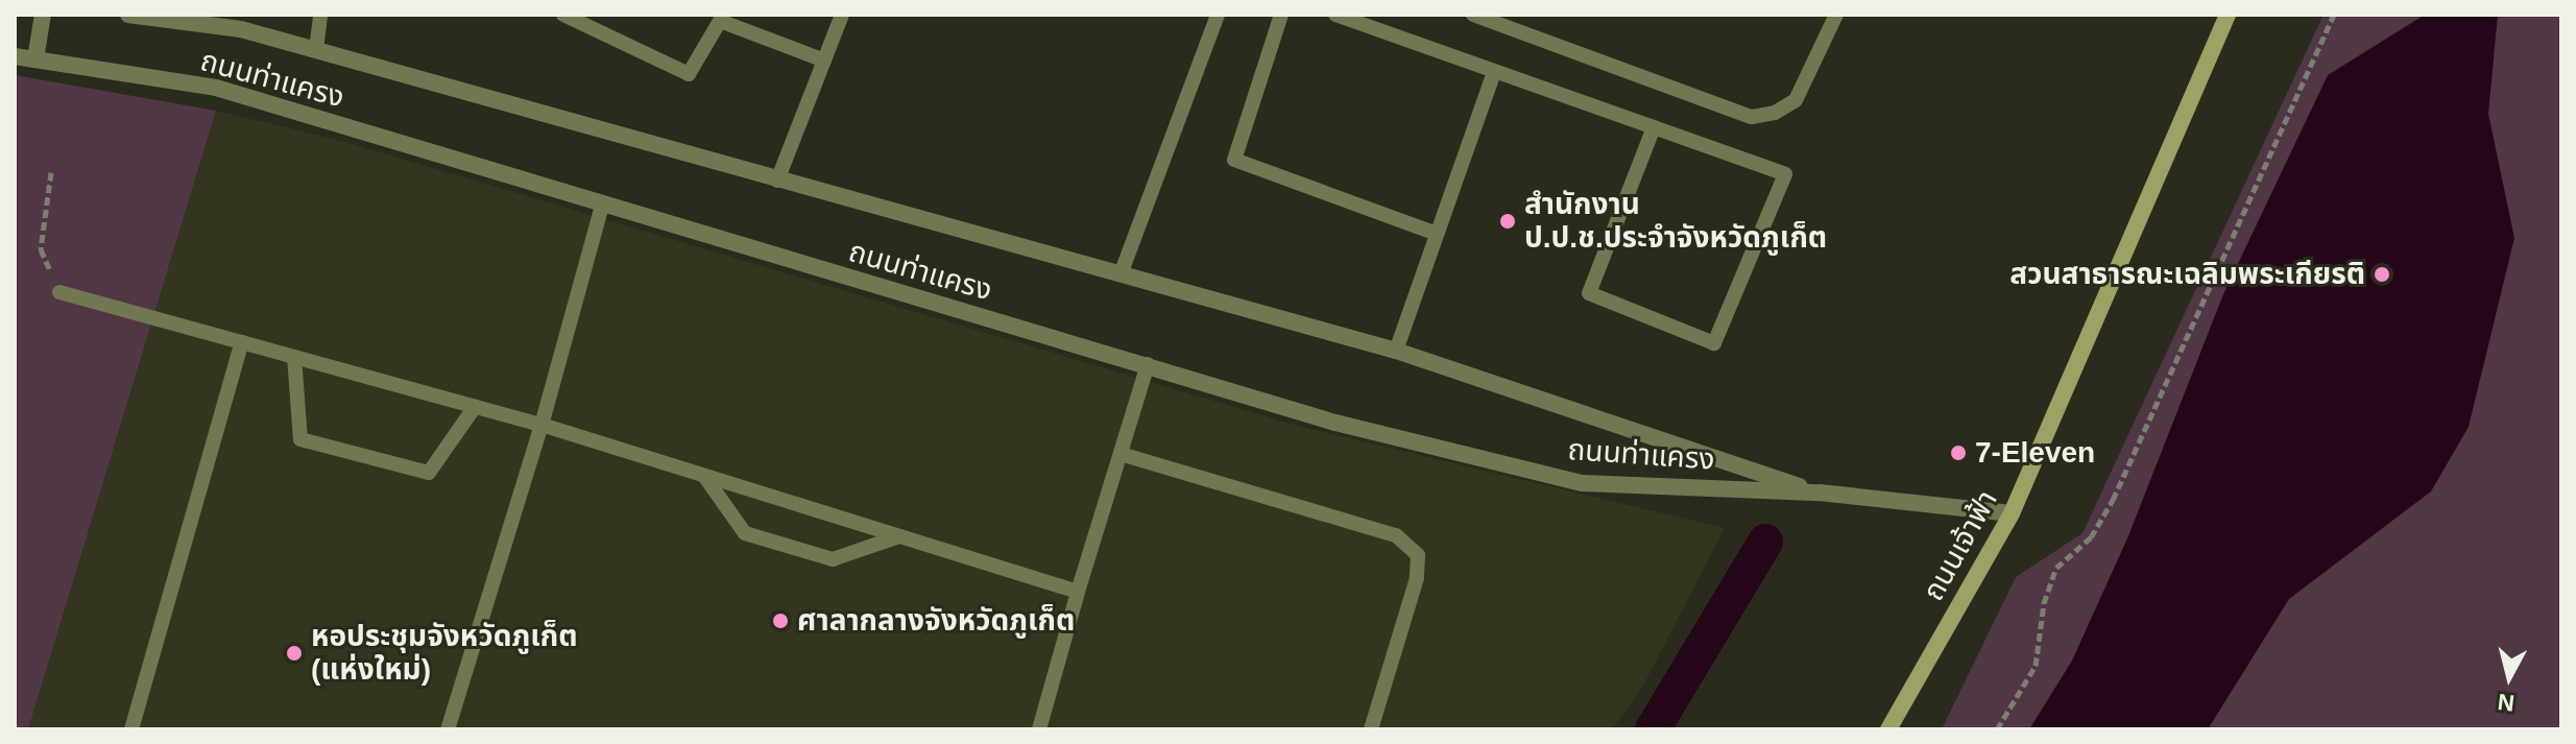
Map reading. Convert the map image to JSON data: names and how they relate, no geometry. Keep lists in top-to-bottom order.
{
  "streets": {
    "main road": ["ถนนเจ้าฟ้า"],
    "street": ["ถนนท่าแครง"]
  },
  "crossings": [
    ["ถนนท่าแครง", "ถนนเจ้าฟ้า"]
  ],
  "places": [
    "สำนักงาน ป.ป.ช.ประจำจังหวัดภูเก็ต",
    "สวนสาธารณะเฉลิมพระเกียรติ",
    "7-Eleven",
    "ศาลากลางจังหวัดภูเก็ต",
    "หอประชุมจังหวัดภูเก็ต (แห่งใหม่)"
  ],
  "north": "bottom"
}
